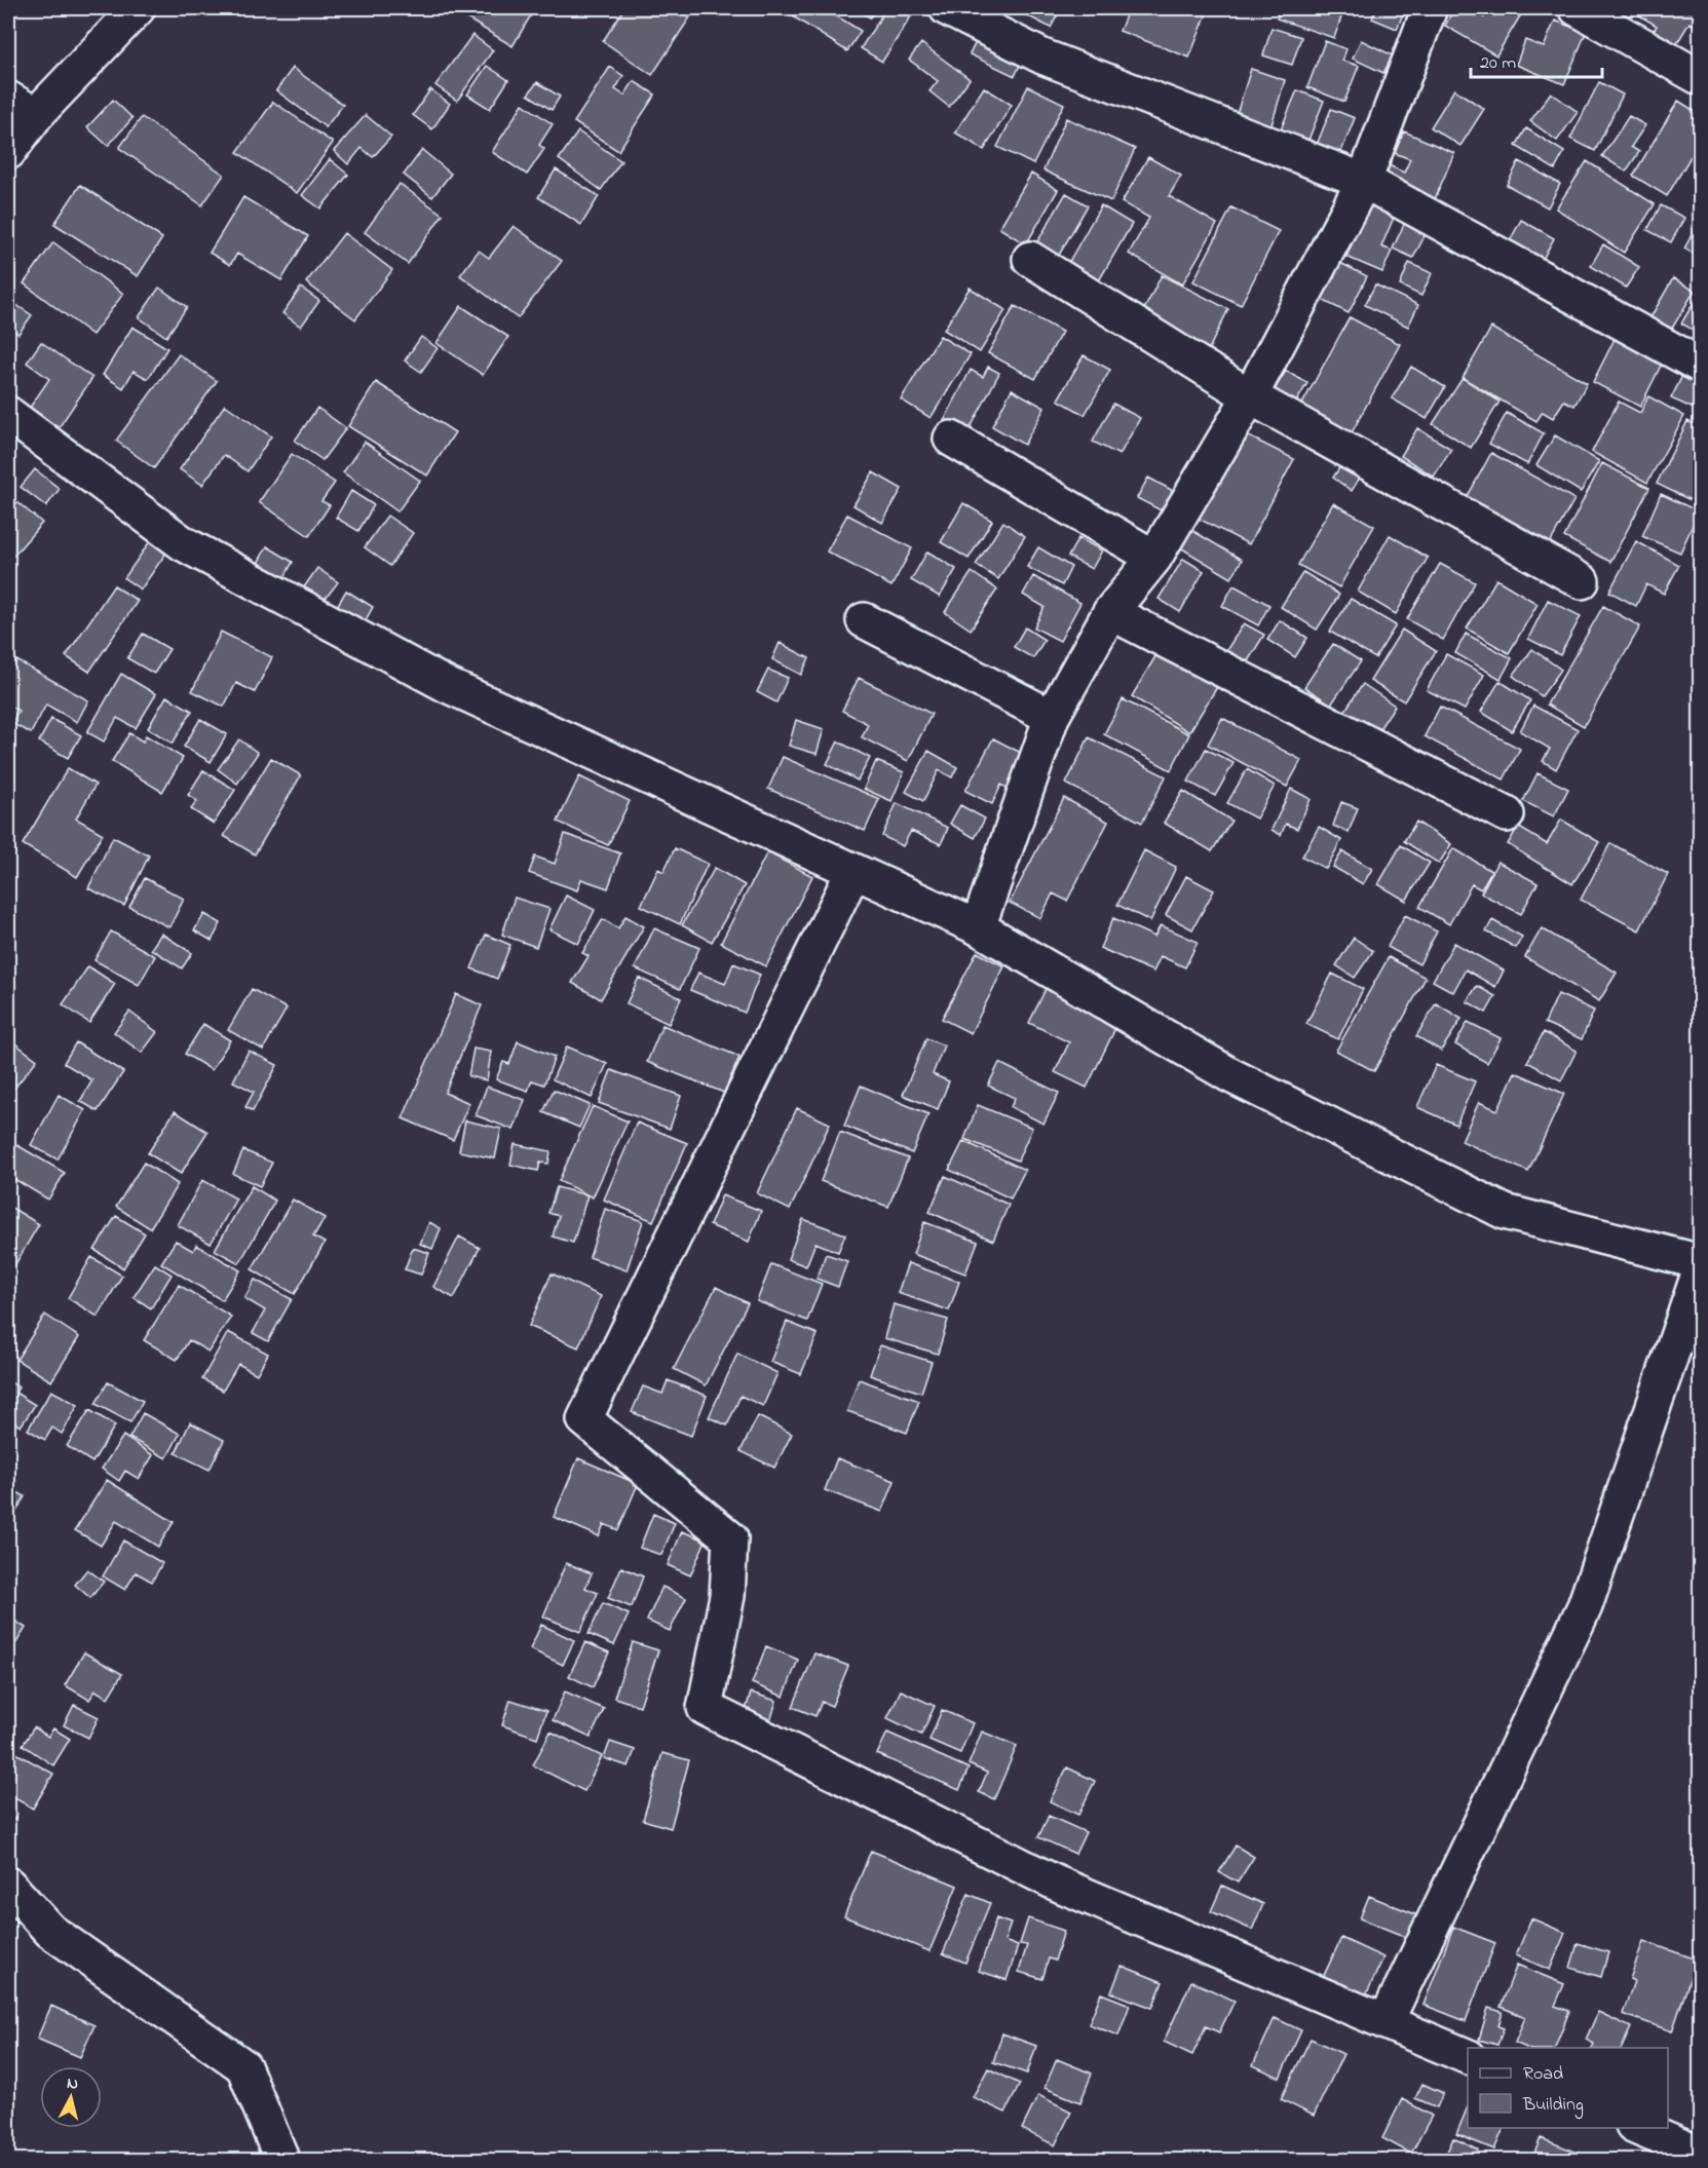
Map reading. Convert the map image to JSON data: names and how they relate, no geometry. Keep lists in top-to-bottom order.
{
  "legend": ["Road", "Building"],
  "scale_bar": "20 m",
  "north": "top"
}
